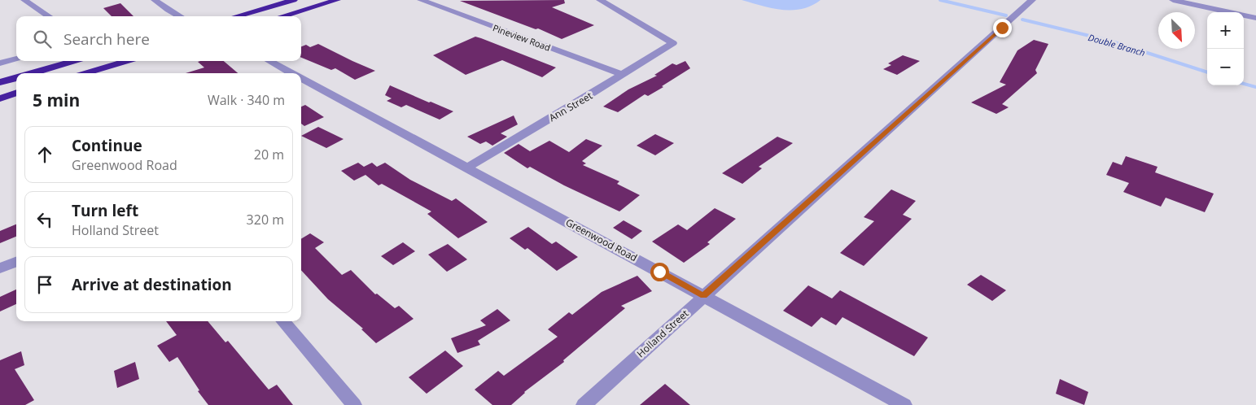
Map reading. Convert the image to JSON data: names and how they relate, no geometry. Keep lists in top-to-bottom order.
{
  "streets": {
    "street": [
      "Pineview Road",
      "Ann Street",
      "Greenwood Road",
      "Holland Street"
    ]
  },
  "crossings": [
    ["Pineview Road", "Ann Street"],
    ["Ann Street", "Greenwood Road"],
    ["Greenwood Road", "Holland Street"]
  ],
  "water": ["Double Branch"],
  "north": "bottom right",
  "page": {
    "map_buttons": ["+", "−"],
    "search": "Search here",
    "heading": ["5 min", "Walk · 340 m"],
    "list": [
      ["Continue", "Greenwood Road", "20 m"],
      ["Turn left", "Holland Street", "320 m"],
      "Arrive at destination"
    ]
  }
}
